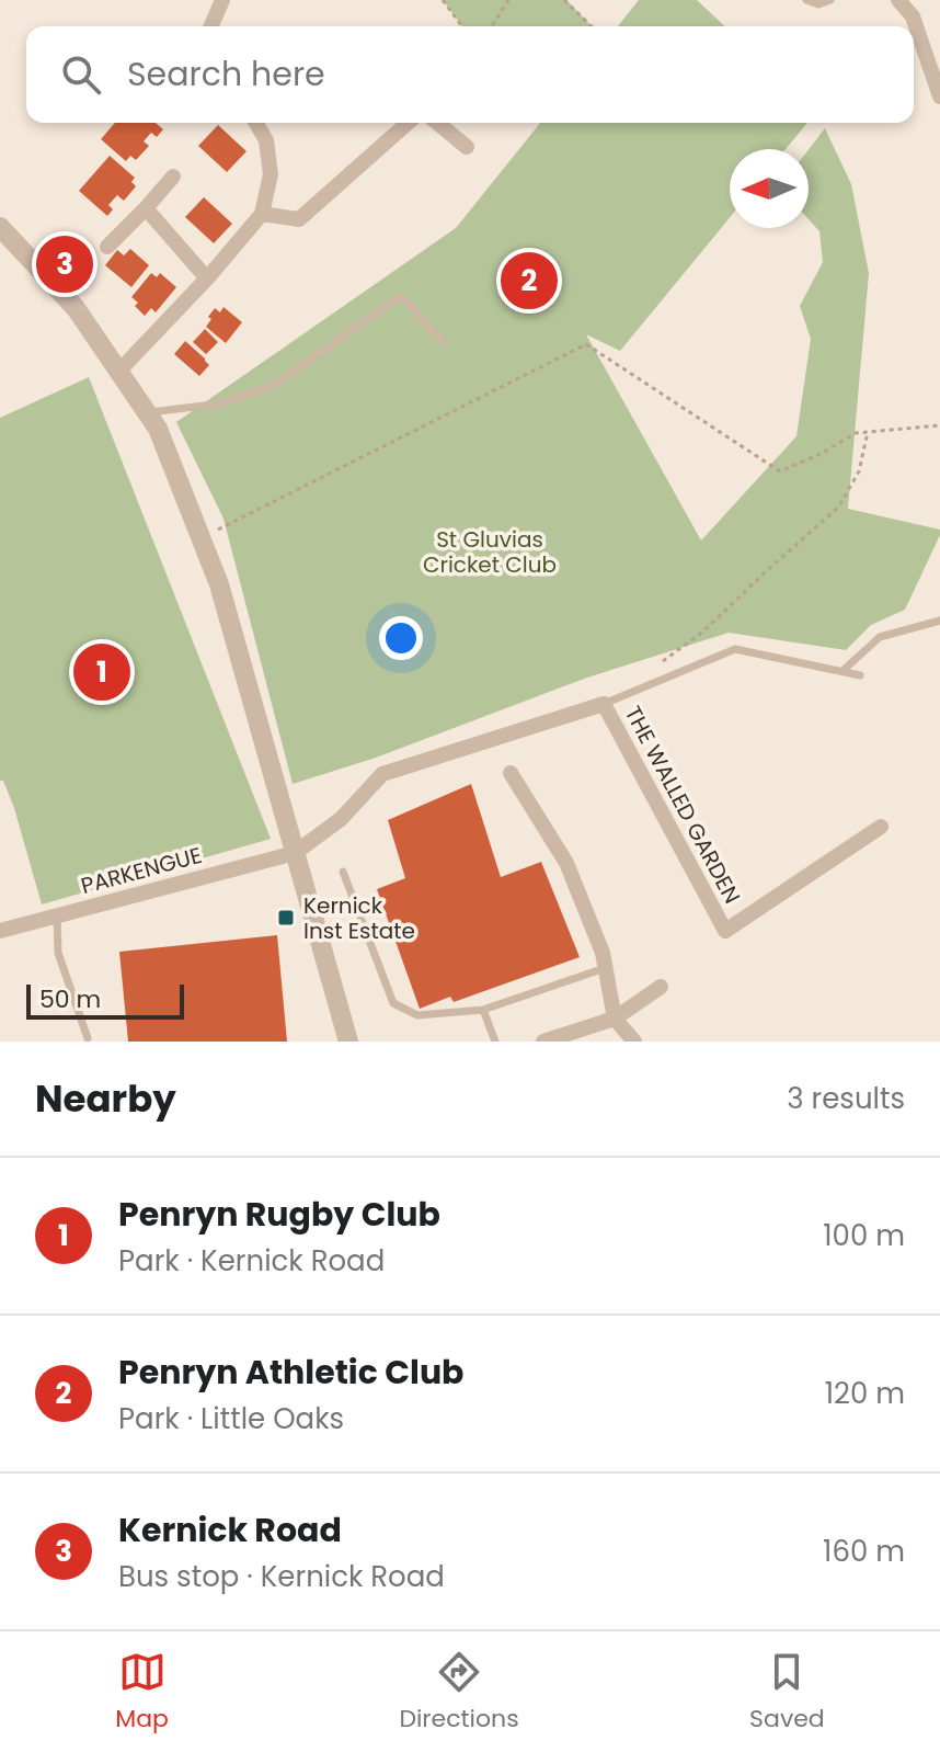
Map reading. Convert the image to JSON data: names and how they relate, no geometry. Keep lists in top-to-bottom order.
{
  "streets": {
    "street": ["THE WALLED GARDEN", "PARKENGUE"]
  },
  "crossings": [
    ["THE WALLED GARDEN", "PARKENGUE"]
  ],
  "parks": ["St Gluvias Cricket Club"],
  "places": {
    "transit": ["Kernick Inst Estate"]
  },
  "scale_bar": "50 m",
  "north": "left",
  "page": {
    "search": "Search here",
    "pins": ["3", "2", "1"],
    "scale": "50 m",
    "heading": ["Nearby", "3 results"],
    "list": [
      {
        "mark": "1",
        "name": "Penryn Rugby Club",
        "note": "Park · Kernick Road",
        "value": "100 m"
      },
      {
        "mark": "2",
        "name": "Penryn Athletic Club",
        "note": "Park · Little Oaks",
        "value": "120 m"
      },
      {
        "mark": "3",
        "name": "Kernick Road",
        "note": "Bus stop · Kernick Road",
        "value": "160 m"
      }
    ],
    "nav": ["Map", "Directions", "Saved"]
  }
}
